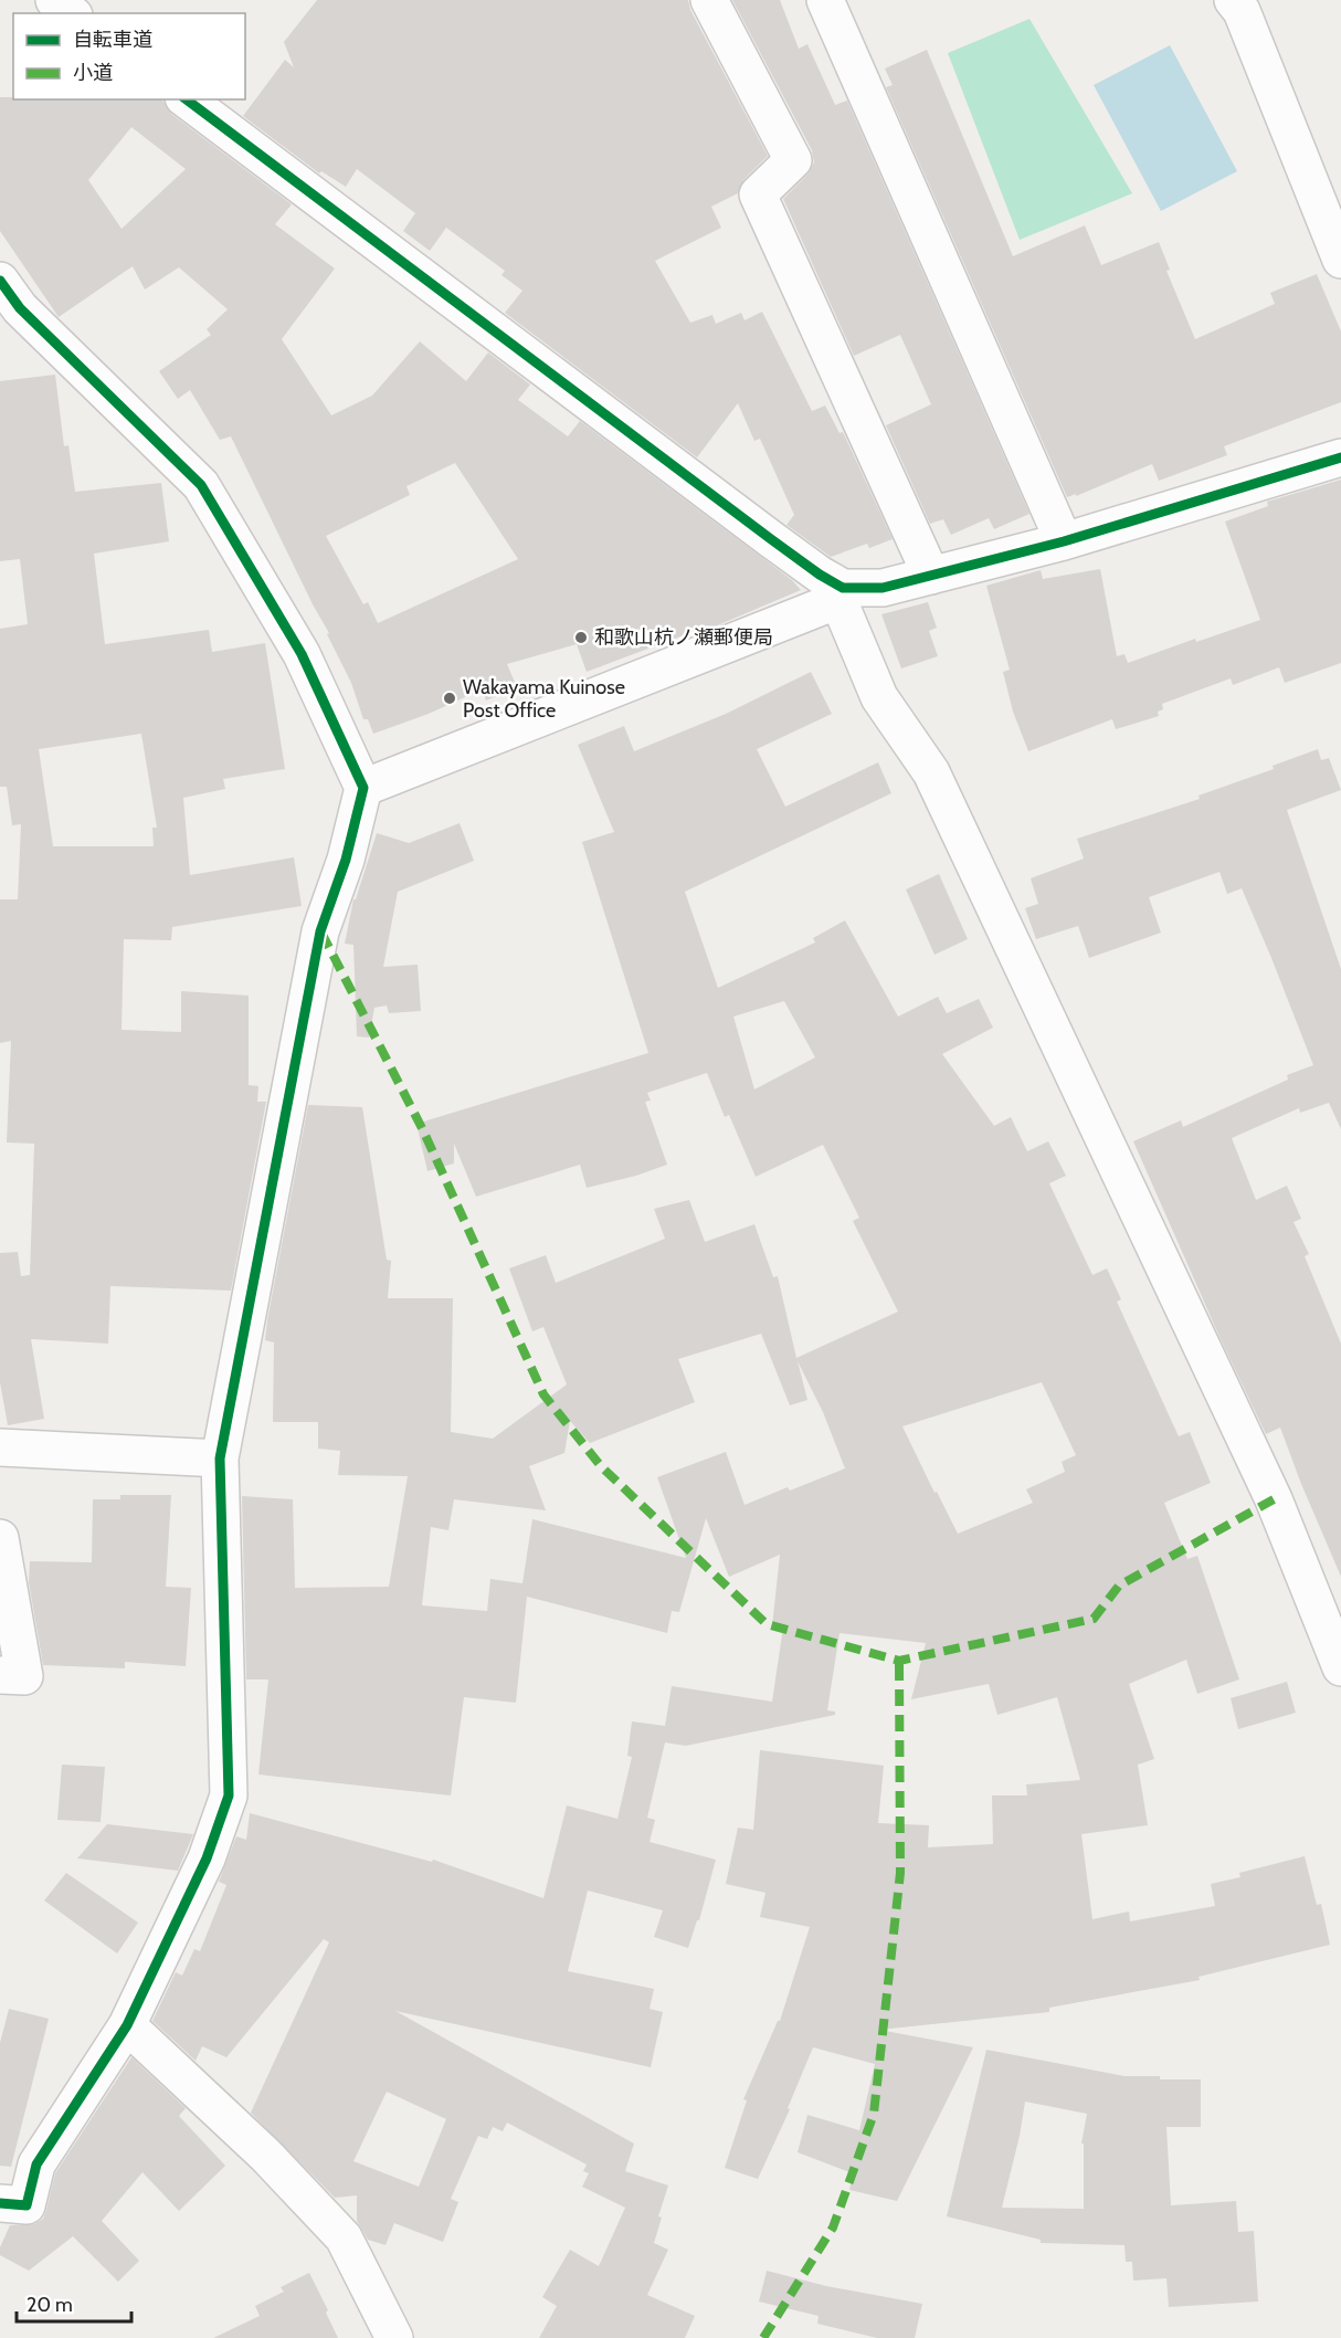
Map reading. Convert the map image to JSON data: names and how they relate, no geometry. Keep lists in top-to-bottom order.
{
  "places": ["和歌山杭ノ瀬郵便局", "Wakayama Kuinose Post Office"],
  "legend": ["自転車道", "小道"],
  "scale_bar": "20 m"
}
